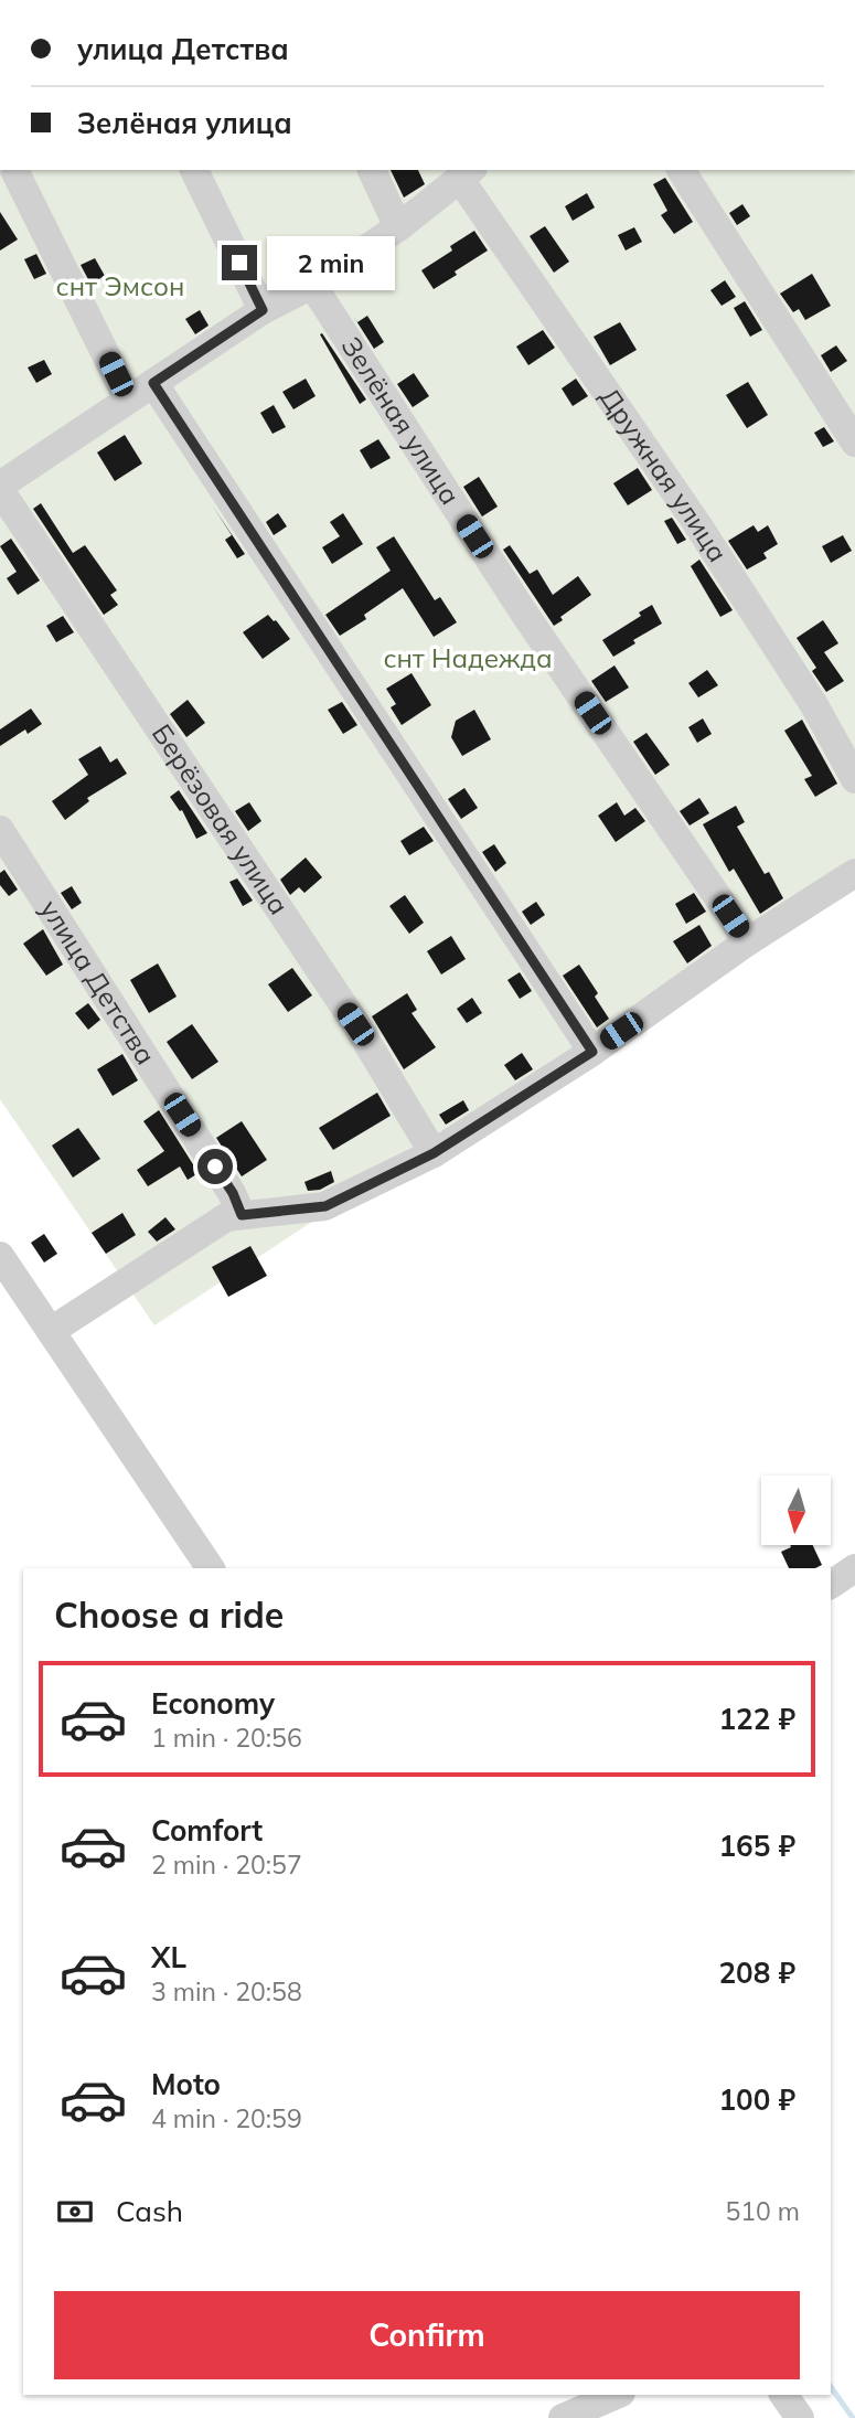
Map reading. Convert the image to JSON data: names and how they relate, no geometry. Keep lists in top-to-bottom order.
{
  "streets": {
    "street": [
      "Зелёная улица",
      "Дружная улица",
      "Берёзовая улица",
      "улица Детства"
    ]
  },
  "parks": ["снт Эмсон", "снт Надежда"],
  "north": "bottom",
  "page": {
    "banner": ["улица Детства", "Зелёная улица"],
    "bubble": "2 min",
    "heading": "Choose a ride",
    "list": [
      {
        "name": "Economy",
        "note": "1 min · 20:56",
        "value": "122 ₽"
      },
      {
        "name": "Comfort",
        "note": "2 min · 20:57",
        "value": "165 ₽"
      },
      {
        "name": "XL",
        "note": "3 min · 20:58",
        "value": "208 ₽"
      },
      {
        "name": "Moto",
        "note": "4 min · 20:59",
        "value": "100 ₽"
      }
    ],
    "pay": ["Cash", "510 m"],
    "buttons": "Confirm"
  }
}
